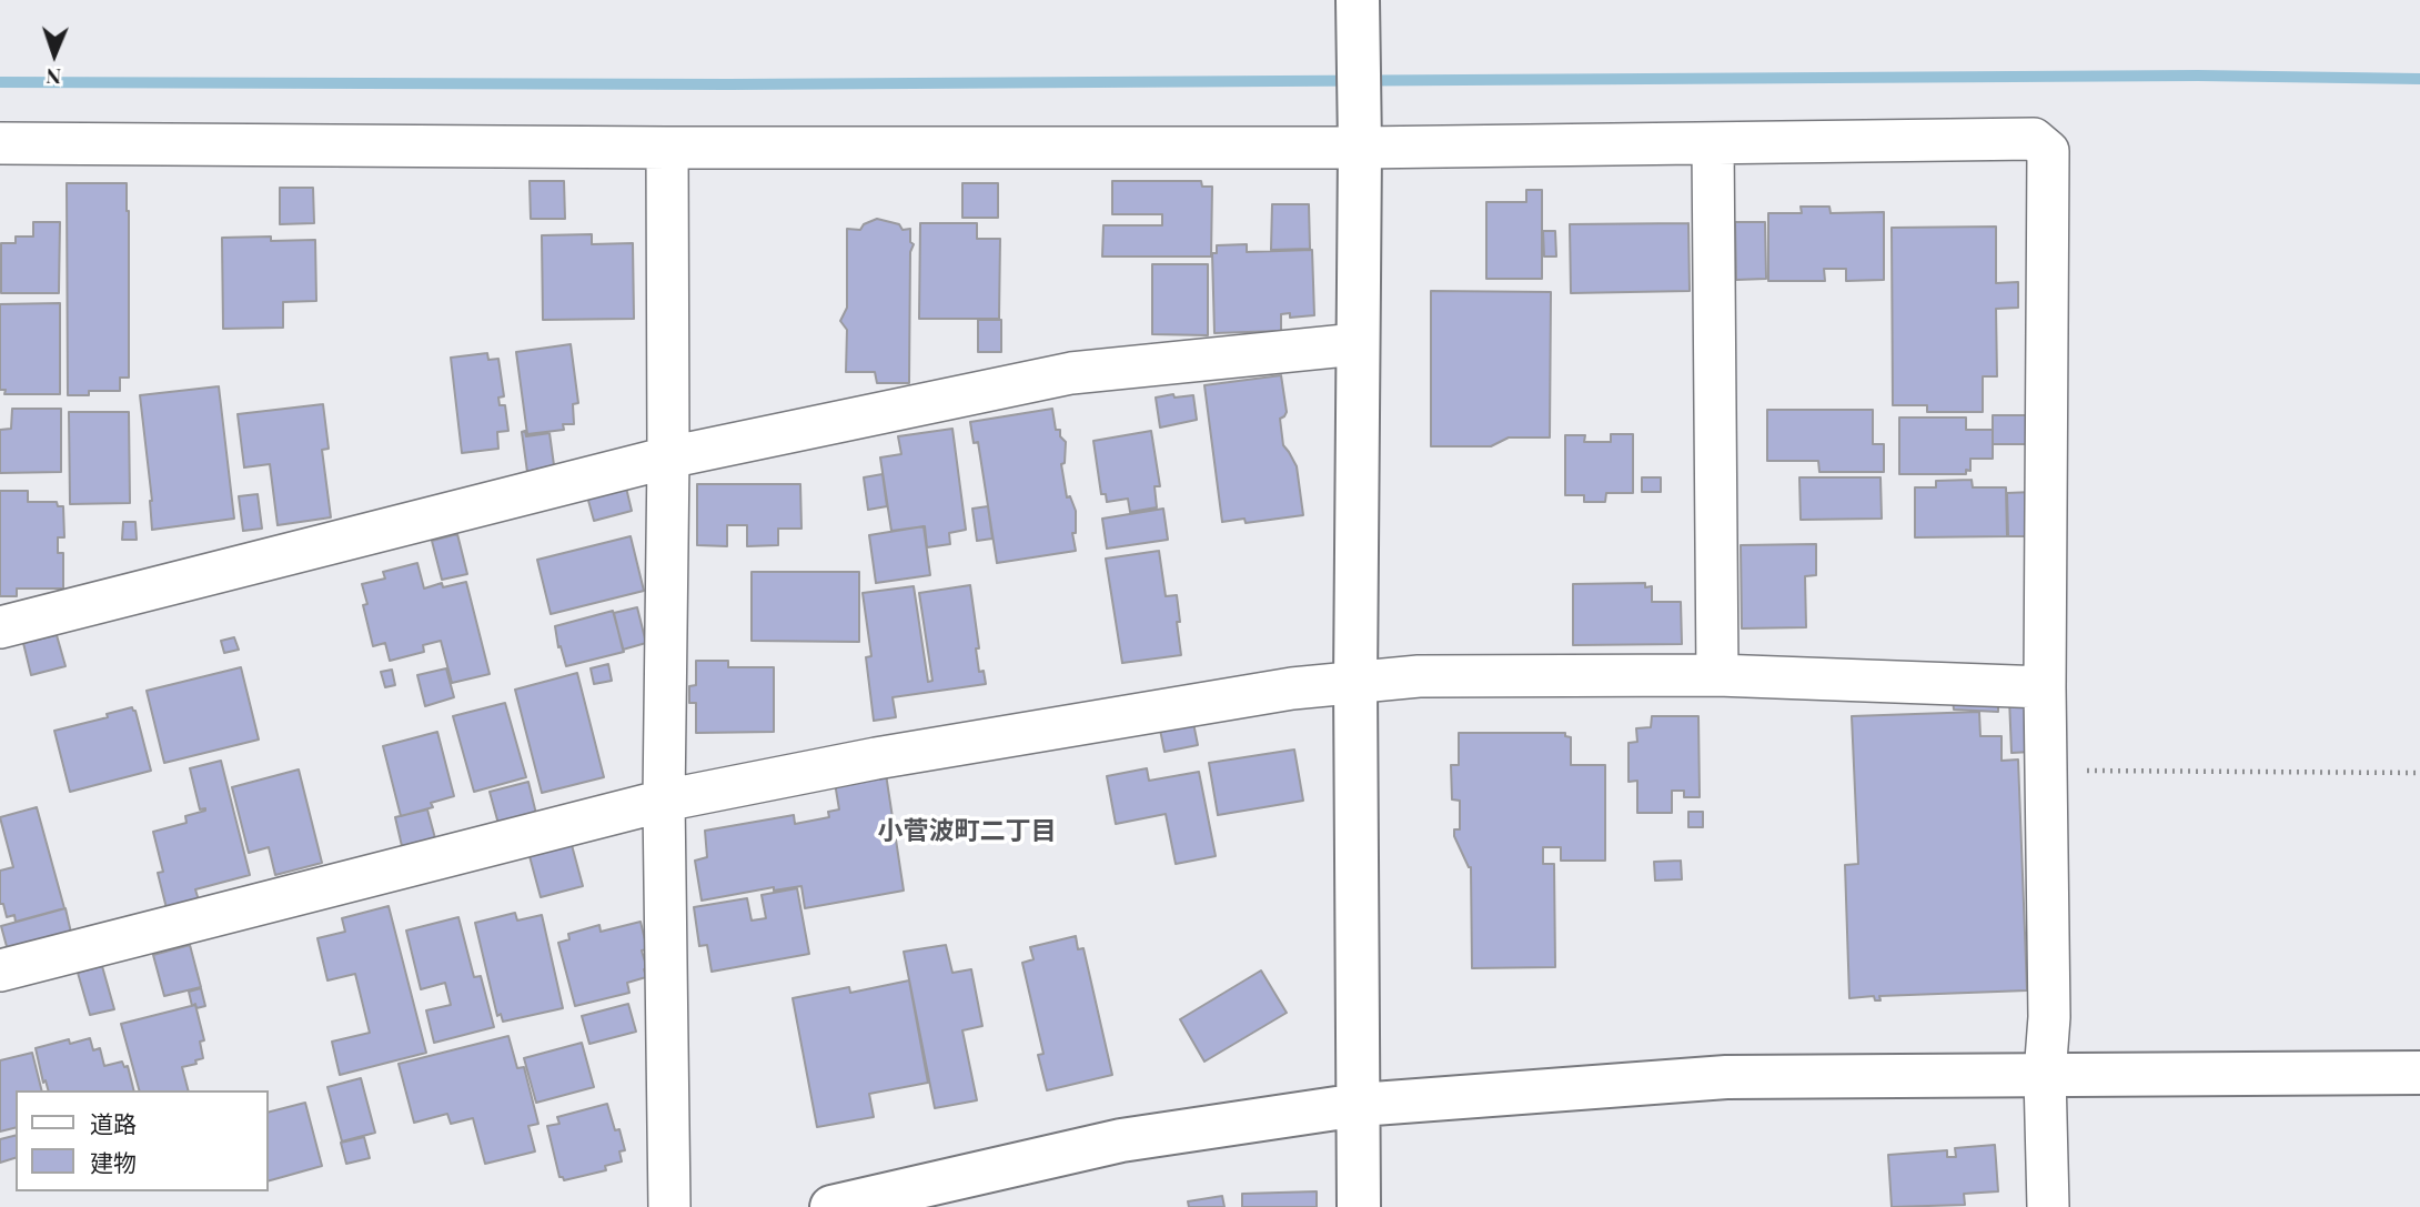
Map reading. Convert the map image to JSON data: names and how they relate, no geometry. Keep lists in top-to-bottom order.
{
  "districts": ["小菅波町二丁目"],
  "legend": ["道路", "建物"],
  "north": "bottom"
}
